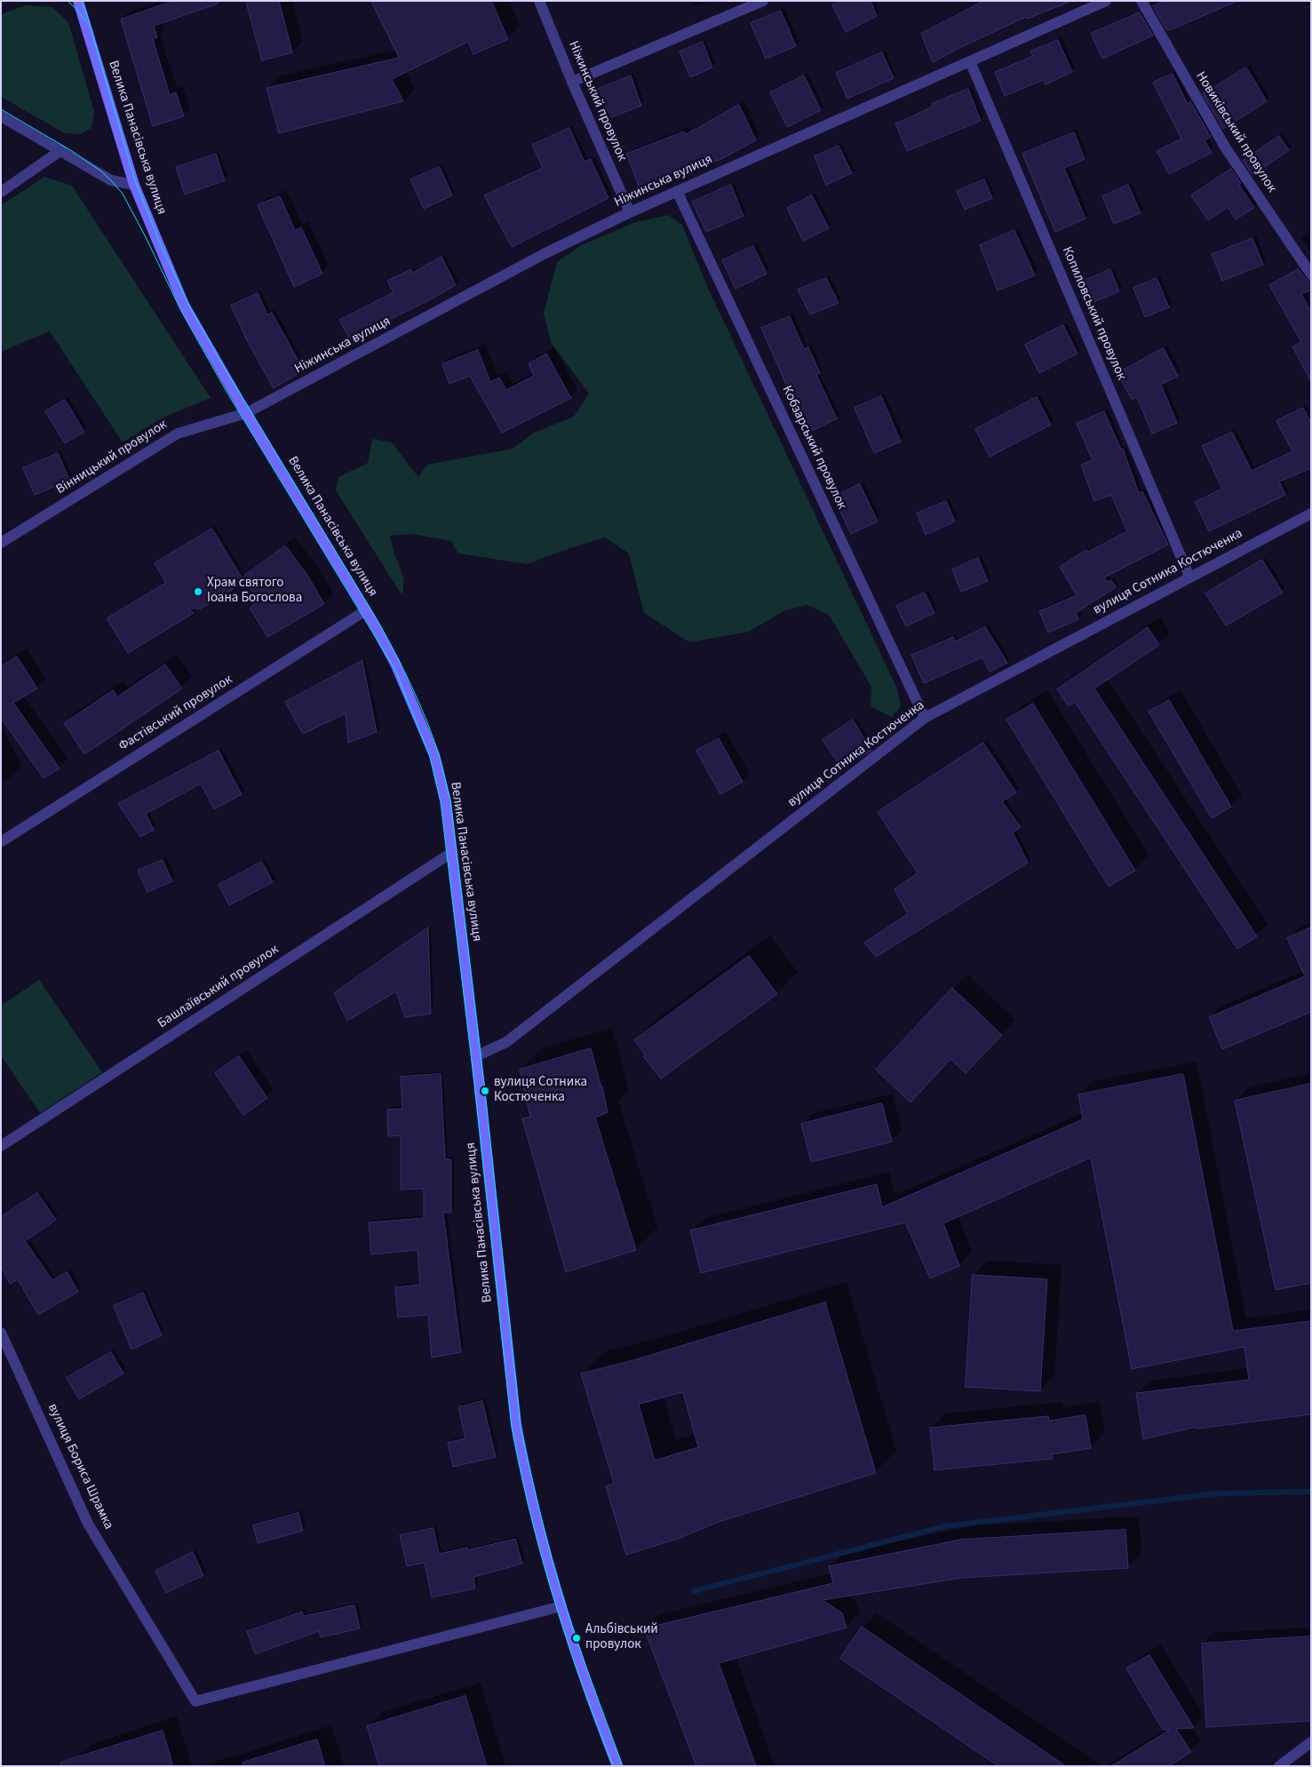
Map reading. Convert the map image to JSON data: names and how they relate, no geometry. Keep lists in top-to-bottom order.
{
  "streets": {
    "street": [
      "Ніжинський провулок",
      "Новиківський провулок",
      "Велика Панасівська вулиця",
      "Ніжинська вулиця",
      "Копиловський провулок",
      "Кобзарський провулок",
      "Вінницький провулок",
      "вулиця Сотника Костюченка",
      "Фастівський провулок",
      "Башлаївський провулок",
      "вулиця Бориса Шрамка"
    ]
  },
  "crossings": [
    ["Ніжинський провулок", "Ніжинська вулиця"],
    ["Велика Панасівська вулиця", "Ніжинська вулиця"],
    ["Велика Панасівська вулиця", "Вінницький провулок"],
    ["Велика Панасівська вулиця", "вулиця Сотника Костюченка"],
    ["Велика Панасівська вулиця", "Фастівський провулок"],
    ["Велика Панасівська вулиця", "Башлаївський провулок"],
    ["Велика Панасівська вулиця", "вулиця Бориса Шрамка"],
    ["Ніжинська вулиця", "Копиловський провулок"],
    ["Ніжинська вулиця", "Кобзарський провулок"],
    ["Ніжинська вулиця", "Вінницький провулок"],
    ["Копиловський провулок", "вулиця Сотника Костюченка"],
    ["Кобзарський провулок", "вулиця Сотника Костюченка"]
  ],
  "places": ["Храм святого Іоана Богослова", "вулиця Сотника Костюченка", "Альбівський провулок"]
}
